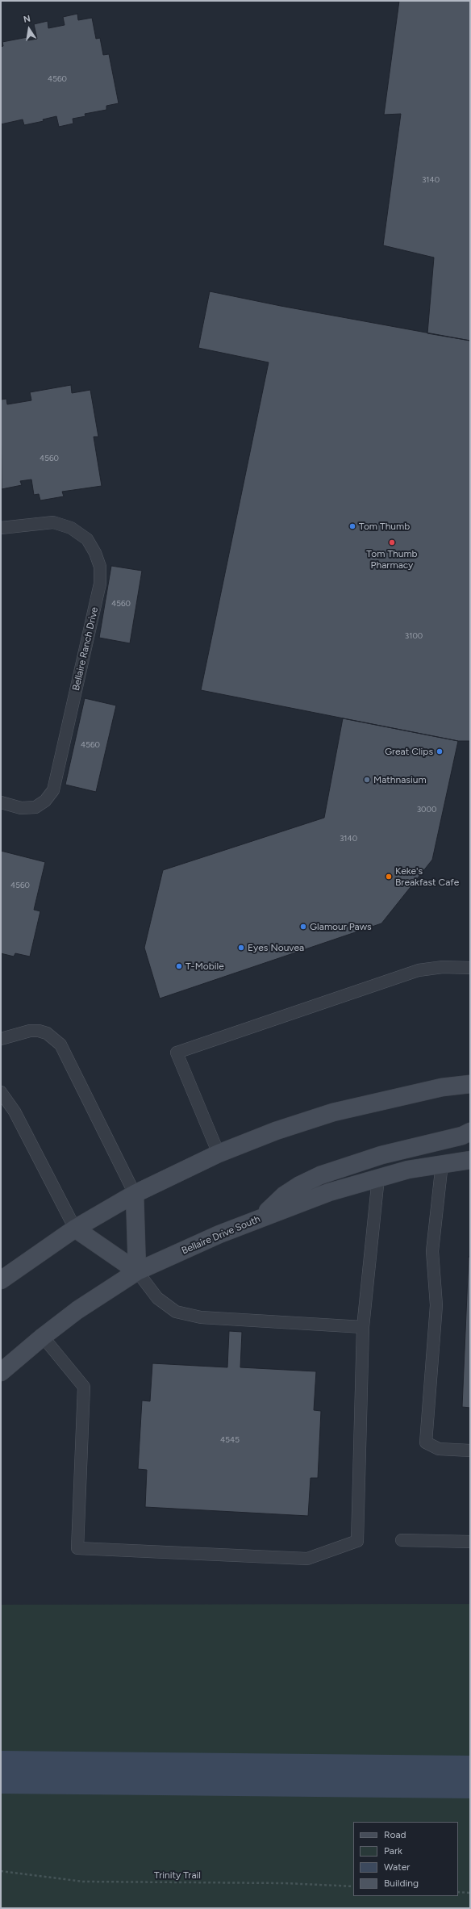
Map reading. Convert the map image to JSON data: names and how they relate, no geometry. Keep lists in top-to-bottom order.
{
  "streets": {
    "main road": ["Bellaire Drive South"],
    "lane": ["Bellaire Ranch Drive"],
    "path": ["Trinity Trail"]
  },
  "places": [
    "Tom Thumb",
    "Tom Thumb Pharmacy",
    "Great Clips",
    "Mathnasium",
    "Keke's Breakfast Cafe",
    "Glamour Paws",
    "Eyes Nouvea",
    "T-Mobile"
  ],
  "house_numbers": [
    "4560",
    "3140",
    "4560",
    "4560",
    "3100",
    "4560",
    "3000",
    "3140",
    "4560",
    "4545"
  ],
  "legend": [
    "Road",
    "Park",
    "Water",
    "Building"
  ],
  "north": "top"
}
